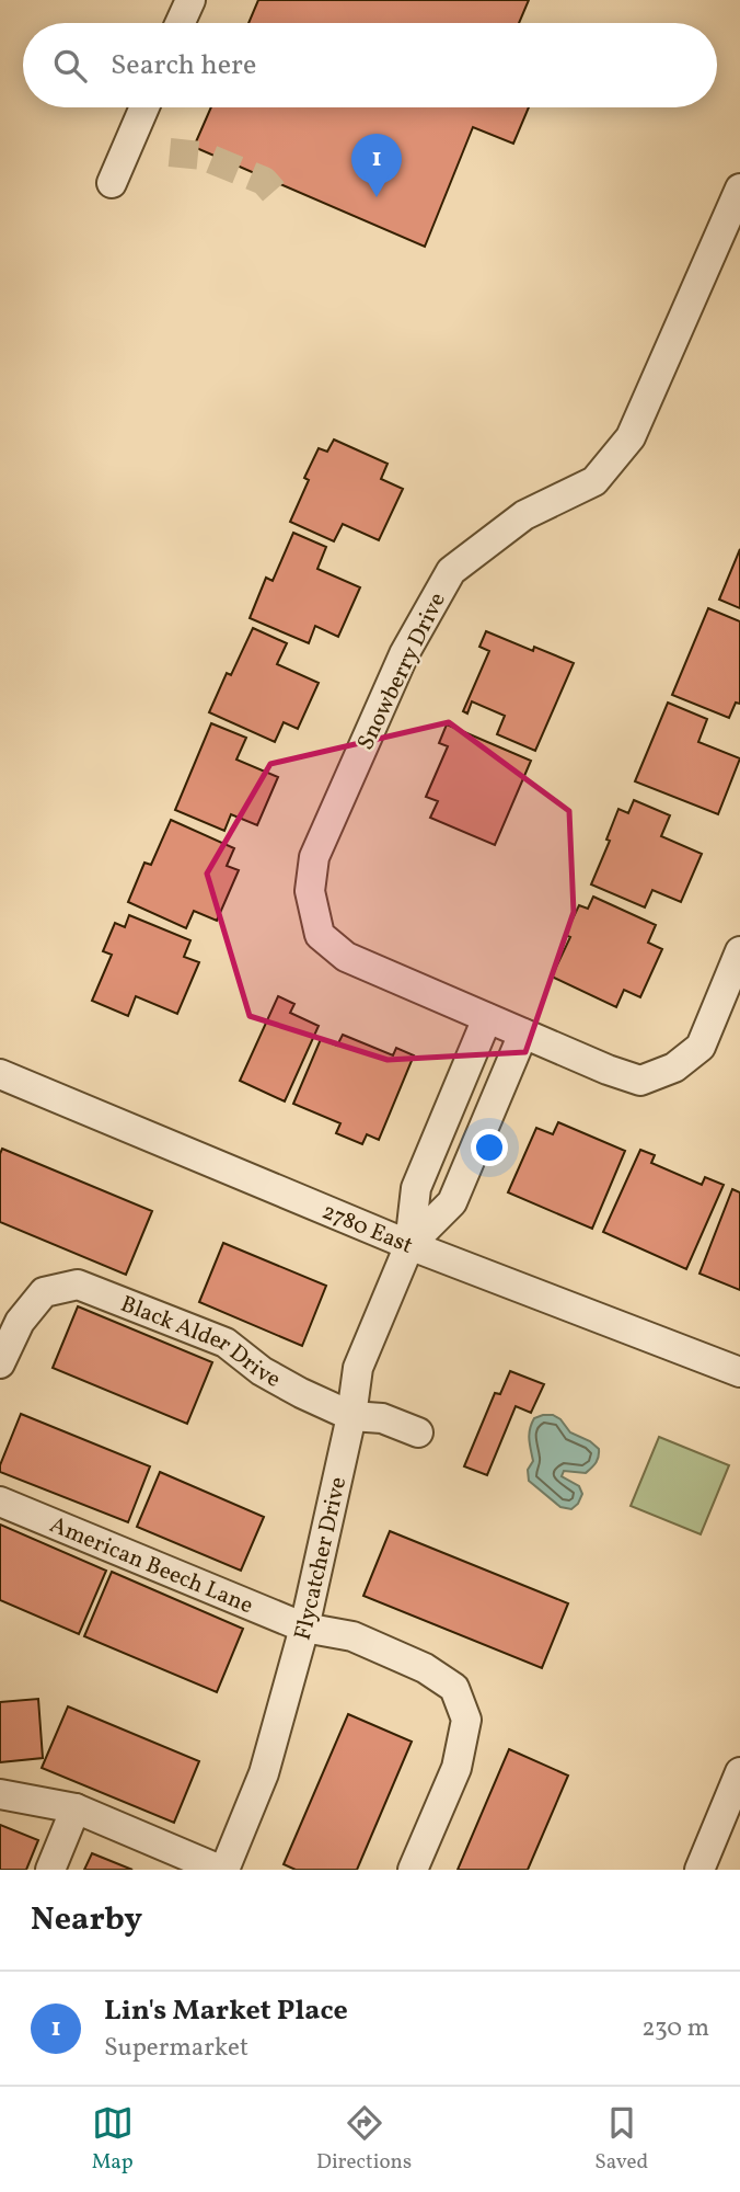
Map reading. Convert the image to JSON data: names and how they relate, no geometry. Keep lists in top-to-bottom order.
{
  "streets": {
    "street": [
      "Snowberry Drive",
      "2780 East",
      "Black Alder Drive",
      "Flycatcher Drive",
      "American Beech Lane"
    ]
  },
  "crossings": [
    ["Snowberry Drive", "Flycatcher Drive"],
    ["2780 East", "Flycatcher Drive"],
    ["Black Alder Drive", "Flycatcher Drive"],
    ["Flycatcher Drive", "American Beech Lane"]
  ],
  "page": {
    "search": "Search here",
    "pins": "1",
    "heading": "Nearby",
    "list": [
      {
        "mark": "1",
        "name": "Lin's Market Place",
        "note": "Supermarket",
        "value": "230 m"
      }
    ],
    "nav": ["Map", "Directions", "Saved"]
  }
}
